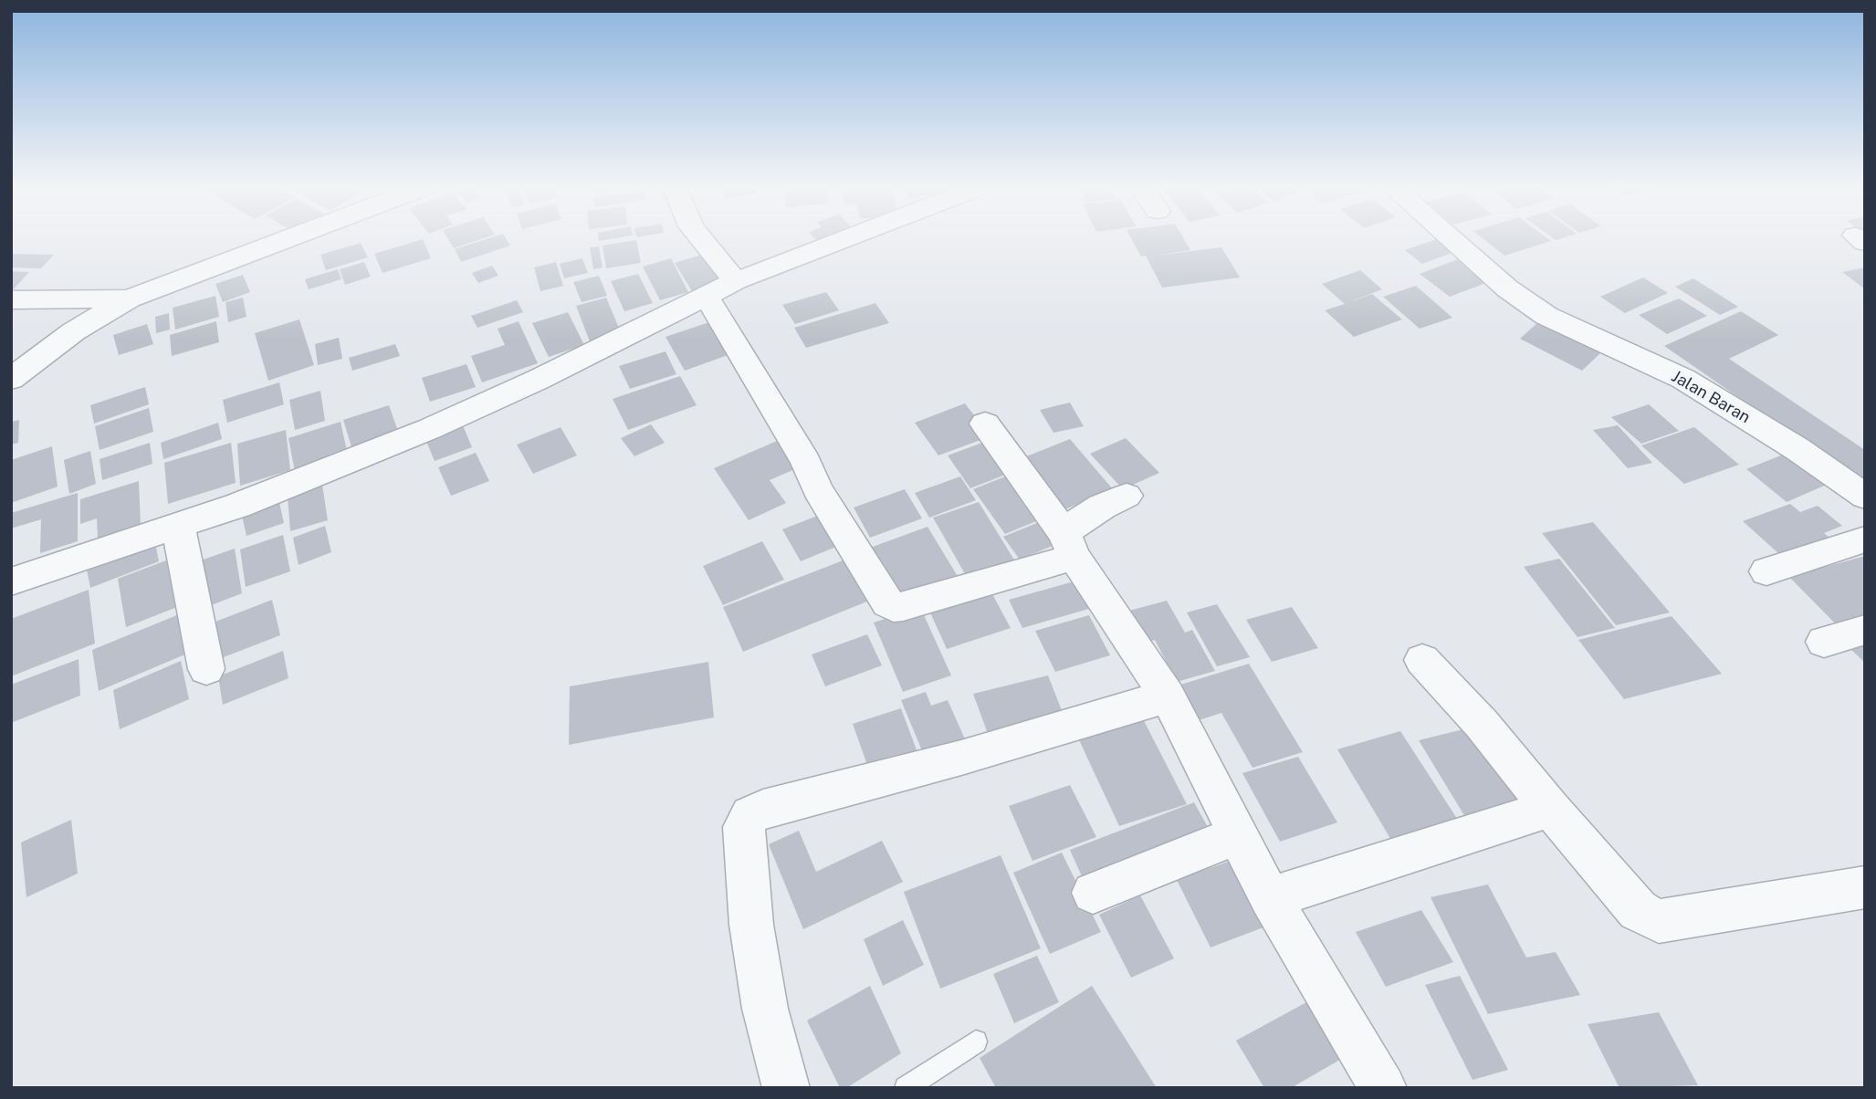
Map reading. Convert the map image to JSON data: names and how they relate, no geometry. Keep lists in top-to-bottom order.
{
  "streets": {
    "street": ["Jalan Baran"]
  }
}
